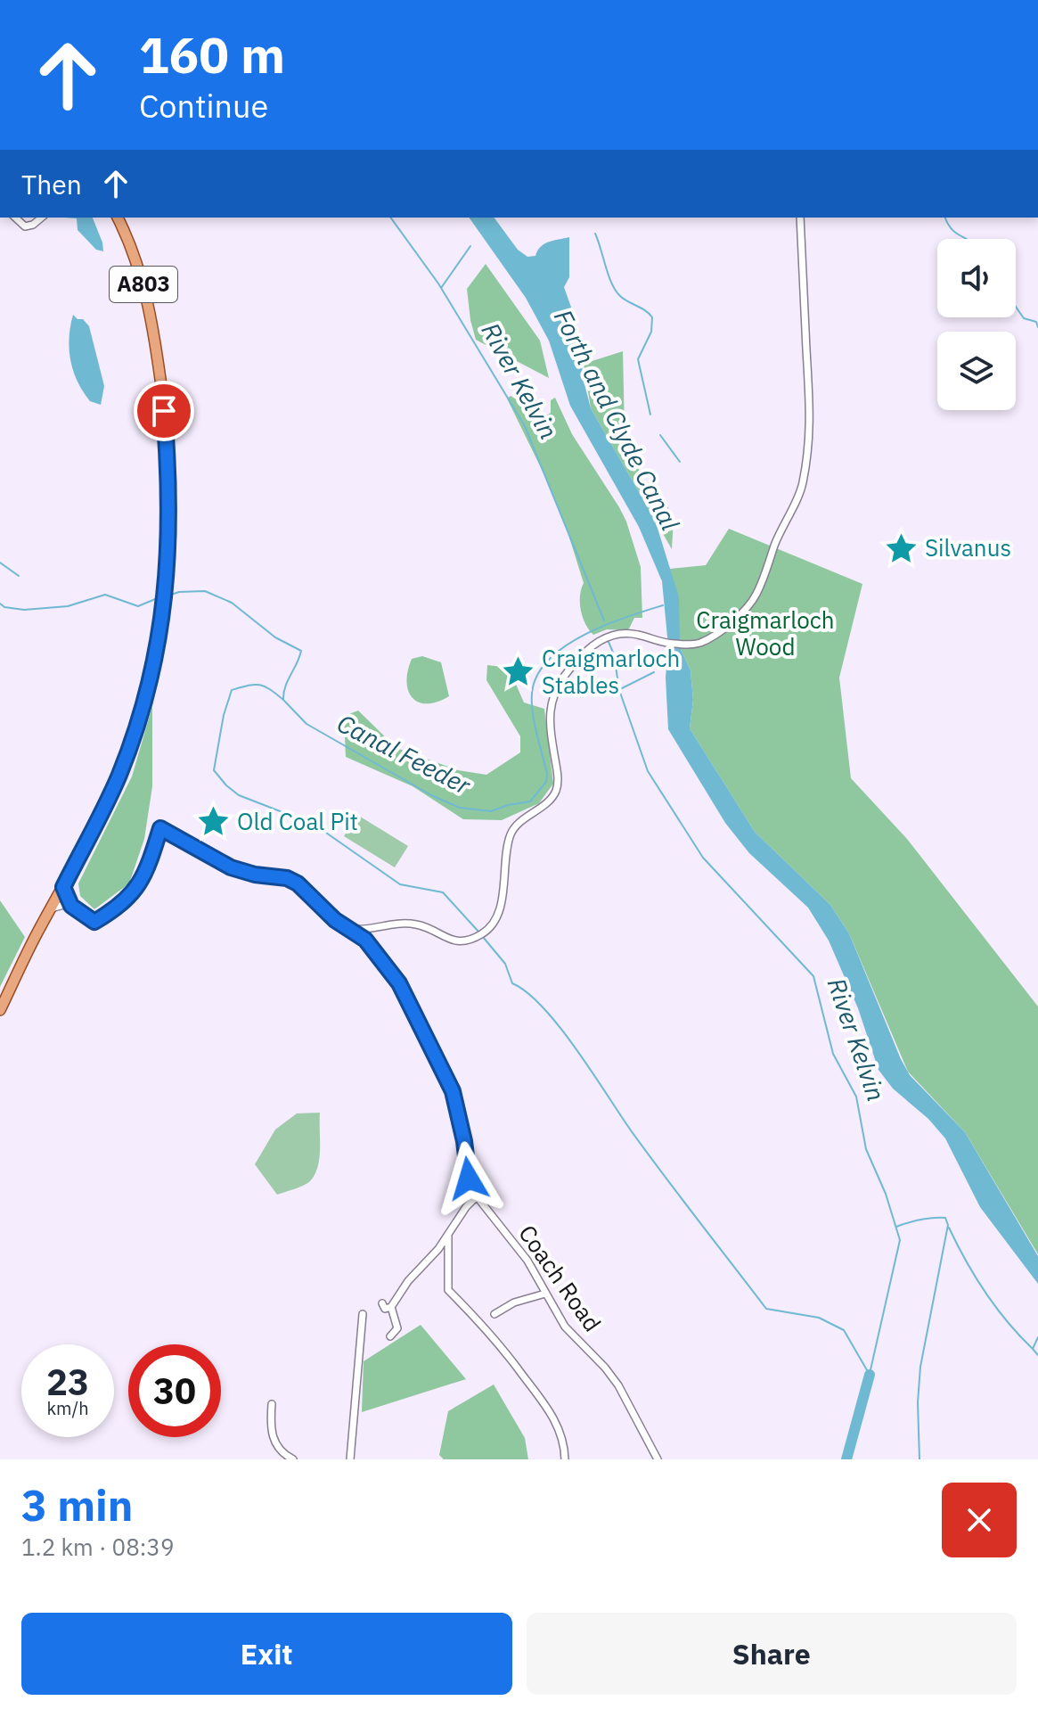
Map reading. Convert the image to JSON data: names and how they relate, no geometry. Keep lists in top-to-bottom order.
{
  "streets": {
    "main road": ["A803"],
    "street": ["Coach Road"]
  },
  "water": ["River Kelvin", "Forth and Clyde Canal", "Canal Feeder"],
  "parks": ["Craigmarloch Wood"],
  "places": {
    "place": ["Silvanus", "Craigmarloch Stables", "Old Coal Pit"]
  },
  "page": {
    "turn": ["160 m", "Continue"],
    "then": "Then",
    "speed": "23 km/h",
    "limit": "30",
    "heading": ["3 min", "1.2 km · 08:39"],
    "buttons": ["Exit", "Share"]
  }
}
